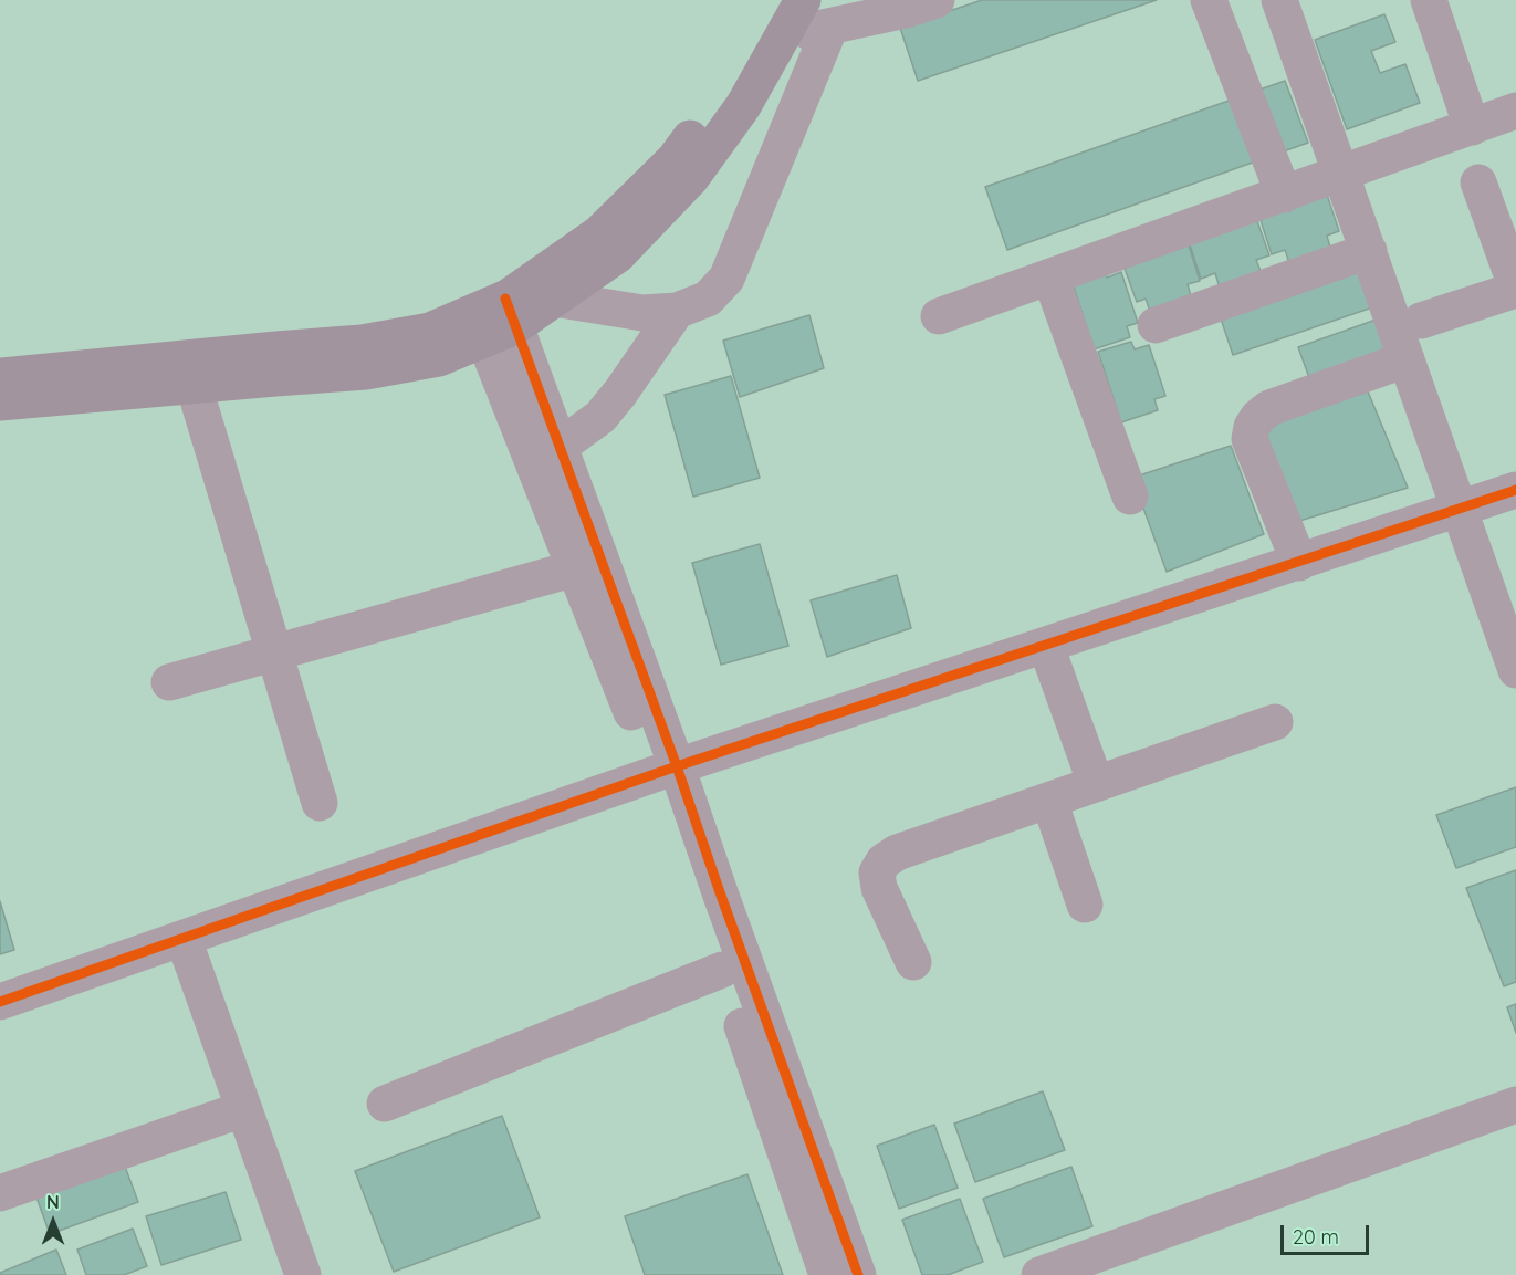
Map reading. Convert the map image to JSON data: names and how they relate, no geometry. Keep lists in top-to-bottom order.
{
  "scale_bar": "20 m",
  "north": "top"
}
